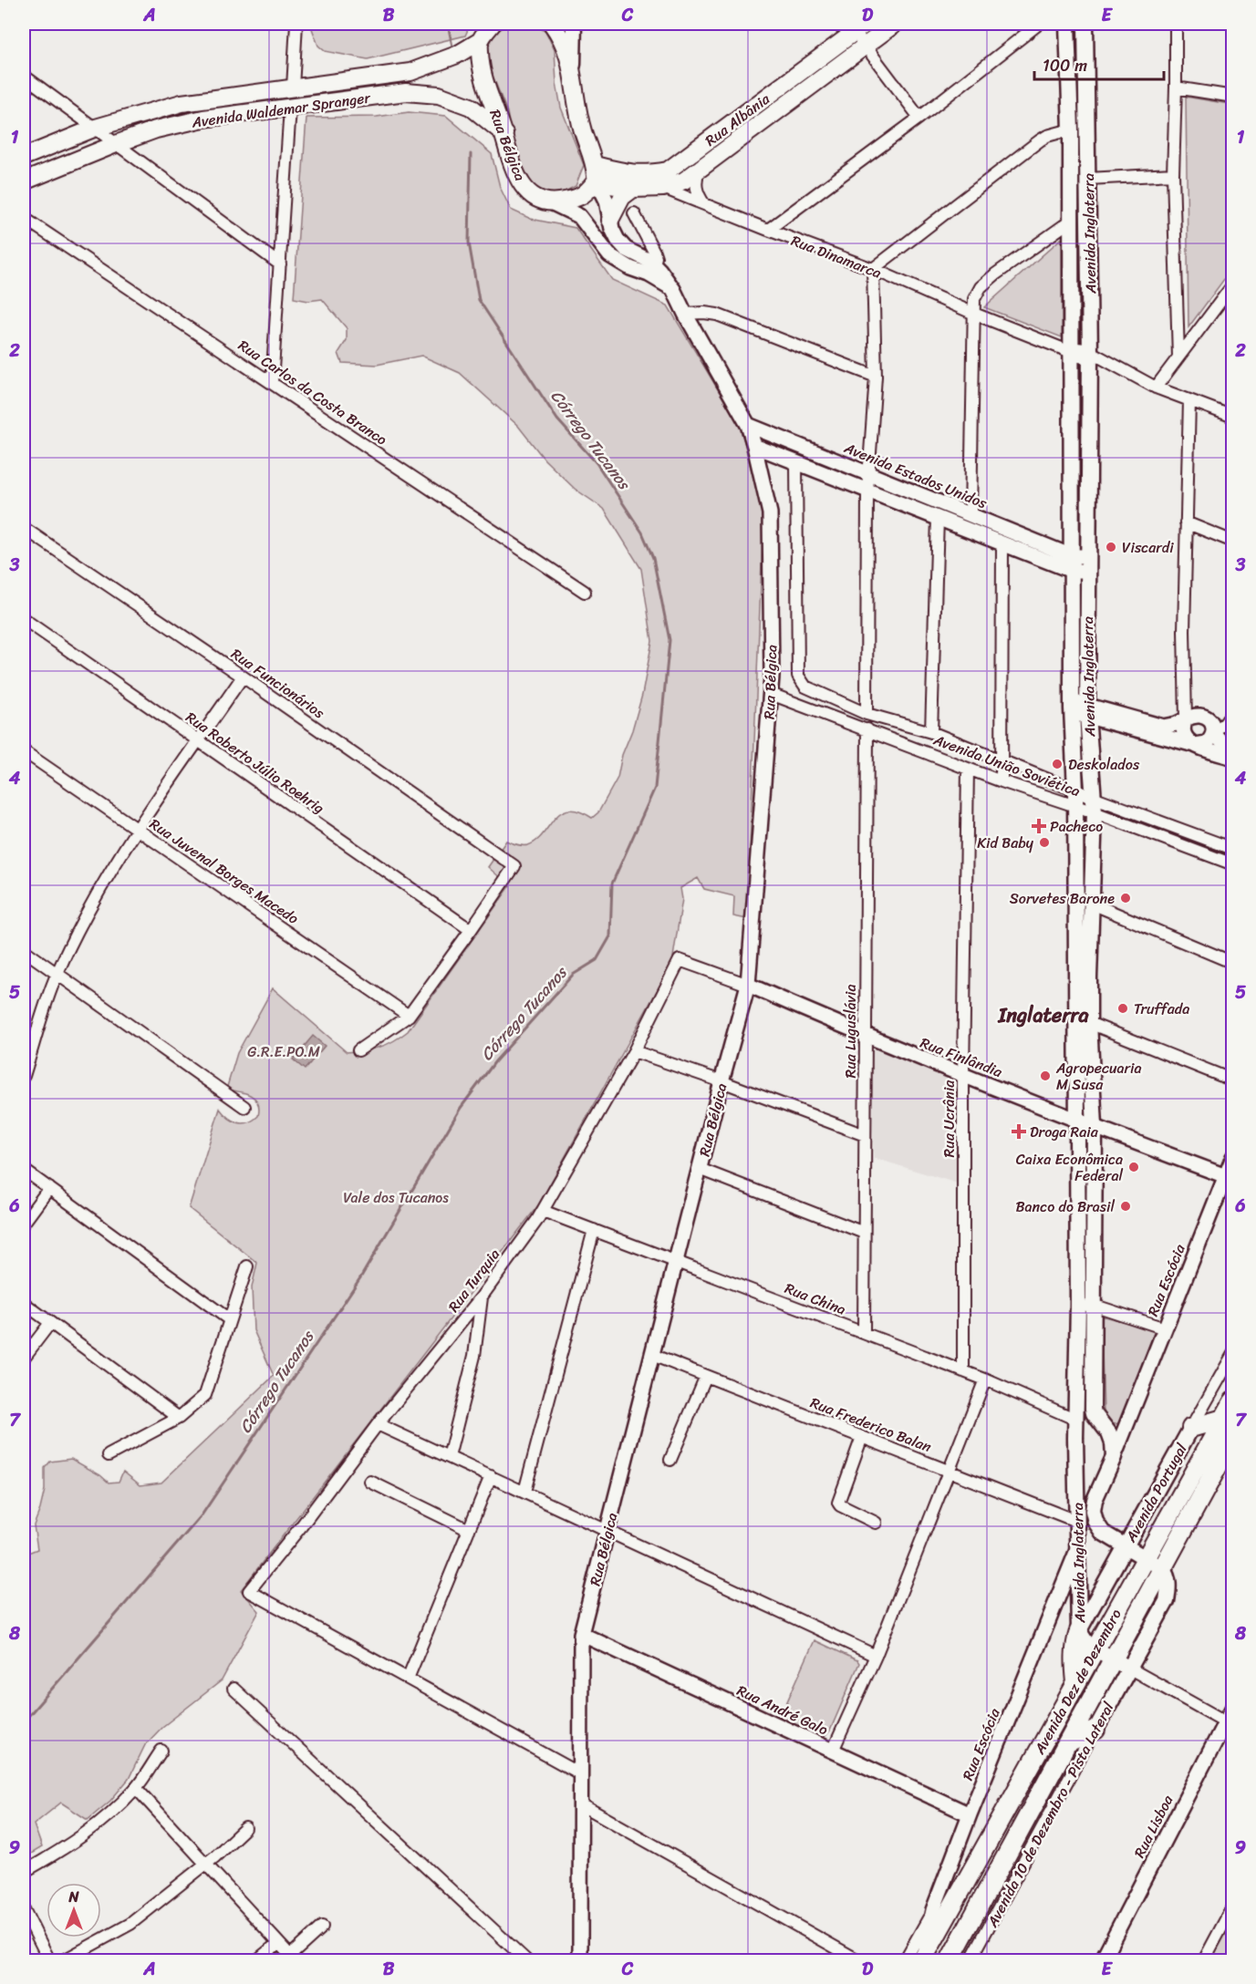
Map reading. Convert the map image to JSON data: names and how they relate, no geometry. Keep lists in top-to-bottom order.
{
  "streets": {
    "highway": ["Avenida Dez de Dezembro"],
    "main road": [
      "Avenida Waldemar Spranger",
      "Rua Albânia",
      "Rua Bélgica",
      "Avenida Inglaterra",
      "Rua Dinamarca",
      "Avenida Portugal",
      "Avenida 10 de Dezembro - Pista Lateral"
    ],
    "street": [
      "Rua Carlos da Costa Branco",
      "Avenida Estados Unidos",
      "Rua Funcionários",
      "Rua Roberto Júlio Roehrig",
      "Avenida União Soviética",
      "Rua Juvenal Borges Macedo",
      "Rua Luguslávia",
      "Rua Finlândia",
      "Rua Ucrânia",
      "Rua Turquia",
      "Rua Escócia",
      "Rua China",
      "Rua Frederico Balan",
      "Rua André Galo",
      "Rua Lisboa"
    ]
  },
  "crossings": [
    ["Avenida Waldemar Spranger", "Rua Bélgica"],
    ["Rua Albânia", "Rua Bélgica"],
    ["Rua Albânia", "Rua Dinamarca"],
    ["Rua Bélgica", "Rua Dinamarca"],
    ["Rua Bélgica", "Avenida Estados Unidos"],
    ["Rua Bélgica", "Avenida União Soviética"],
    ["Rua Bélgica", "Rua Finlândia"],
    ["Rua Bélgica", "Rua China"],
    ["Rua Bélgica", "Rua Frederico Balan"],
    ["Rua Bélgica", "Rua André Galo"],
    ["Avenida Inglaterra", "Rua Dinamarca"],
    ["Avenida Inglaterra", "Avenida Estados Unidos"],
    ["Avenida Inglaterra", "Avenida União Soviética"],
    ["Avenida Inglaterra", "Rua Finlândia"],
    ["Avenida Inglaterra", "Rua Escócia"],
    ["Avenida Inglaterra", "Rua China"],
    ["Avenida Inglaterra", "Rua Frederico Balan"],
    ["Avenida Inglaterra", "Avenida Portugal"],
    ["Avenida Inglaterra", "Avenida Dez de Dezembro"],
    ["Avenida Inglaterra", "Avenida 10 de Dezembro - Pista Lateral"],
    ["Avenida Estados Unidos", "Avenida União Soviética"],
    ["Rua Funcionários", "Rua Roberto Júlio Roehrig"],
    ["Avenida União Soviética", "Rua Luguslávia"],
    ["Avenida União Soviética", "Rua Ucrânia"],
    ["Rua Luguslávia", "Rua Finlândia"],
    ["Rua Luguslávia", "Rua China"],
    ["Rua Finlândia", "Rua Ucrânia"],
    ["Rua Finlândia", "Rua Turquia"],
    ["Rua Finlândia", "Rua Escócia"],
    ["Rua Ucrânia", "Rua China"],
    ["Rua Turquia", "Rua China"],
    ["Rua Escócia", "Avenida Dez de Dezembro"],
    ["Rua Escócia", "Rua André Galo"],
    ["Avenida Dez de Dezembro", "Avenida 10 de Dezembro - Pista Lateral"]
  ],
  "districts": ["Inglaterra"],
  "water": ["Córrego Tucanos"],
  "parks": ["G.R.E.PO.M", "Vale dos Tucanos"],
  "places": {
    "other": [
      "Viscardi",
      "Deskolados",
      "Kid Baby",
      "Sorvetes Barone",
      "Truffada",
      "Agropecuaria M Susa",
      "Caixa Econômica Federal",
      "Banco do Brasil"
    ],
    "health": ["Pacheco", "Droga Raia"]
  },
  "scale_bar": "100 m",
  "north": "top",
  "grid": {
    "columns": [
      "A",
      "B",
      "C",
      "D",
      "E"
    ],
    "rows": [
      "1",
      "2",
      "3",
      "4",
      "5",
      "6",
      "7",
      "8",
      "9"
    ]
  }
}
